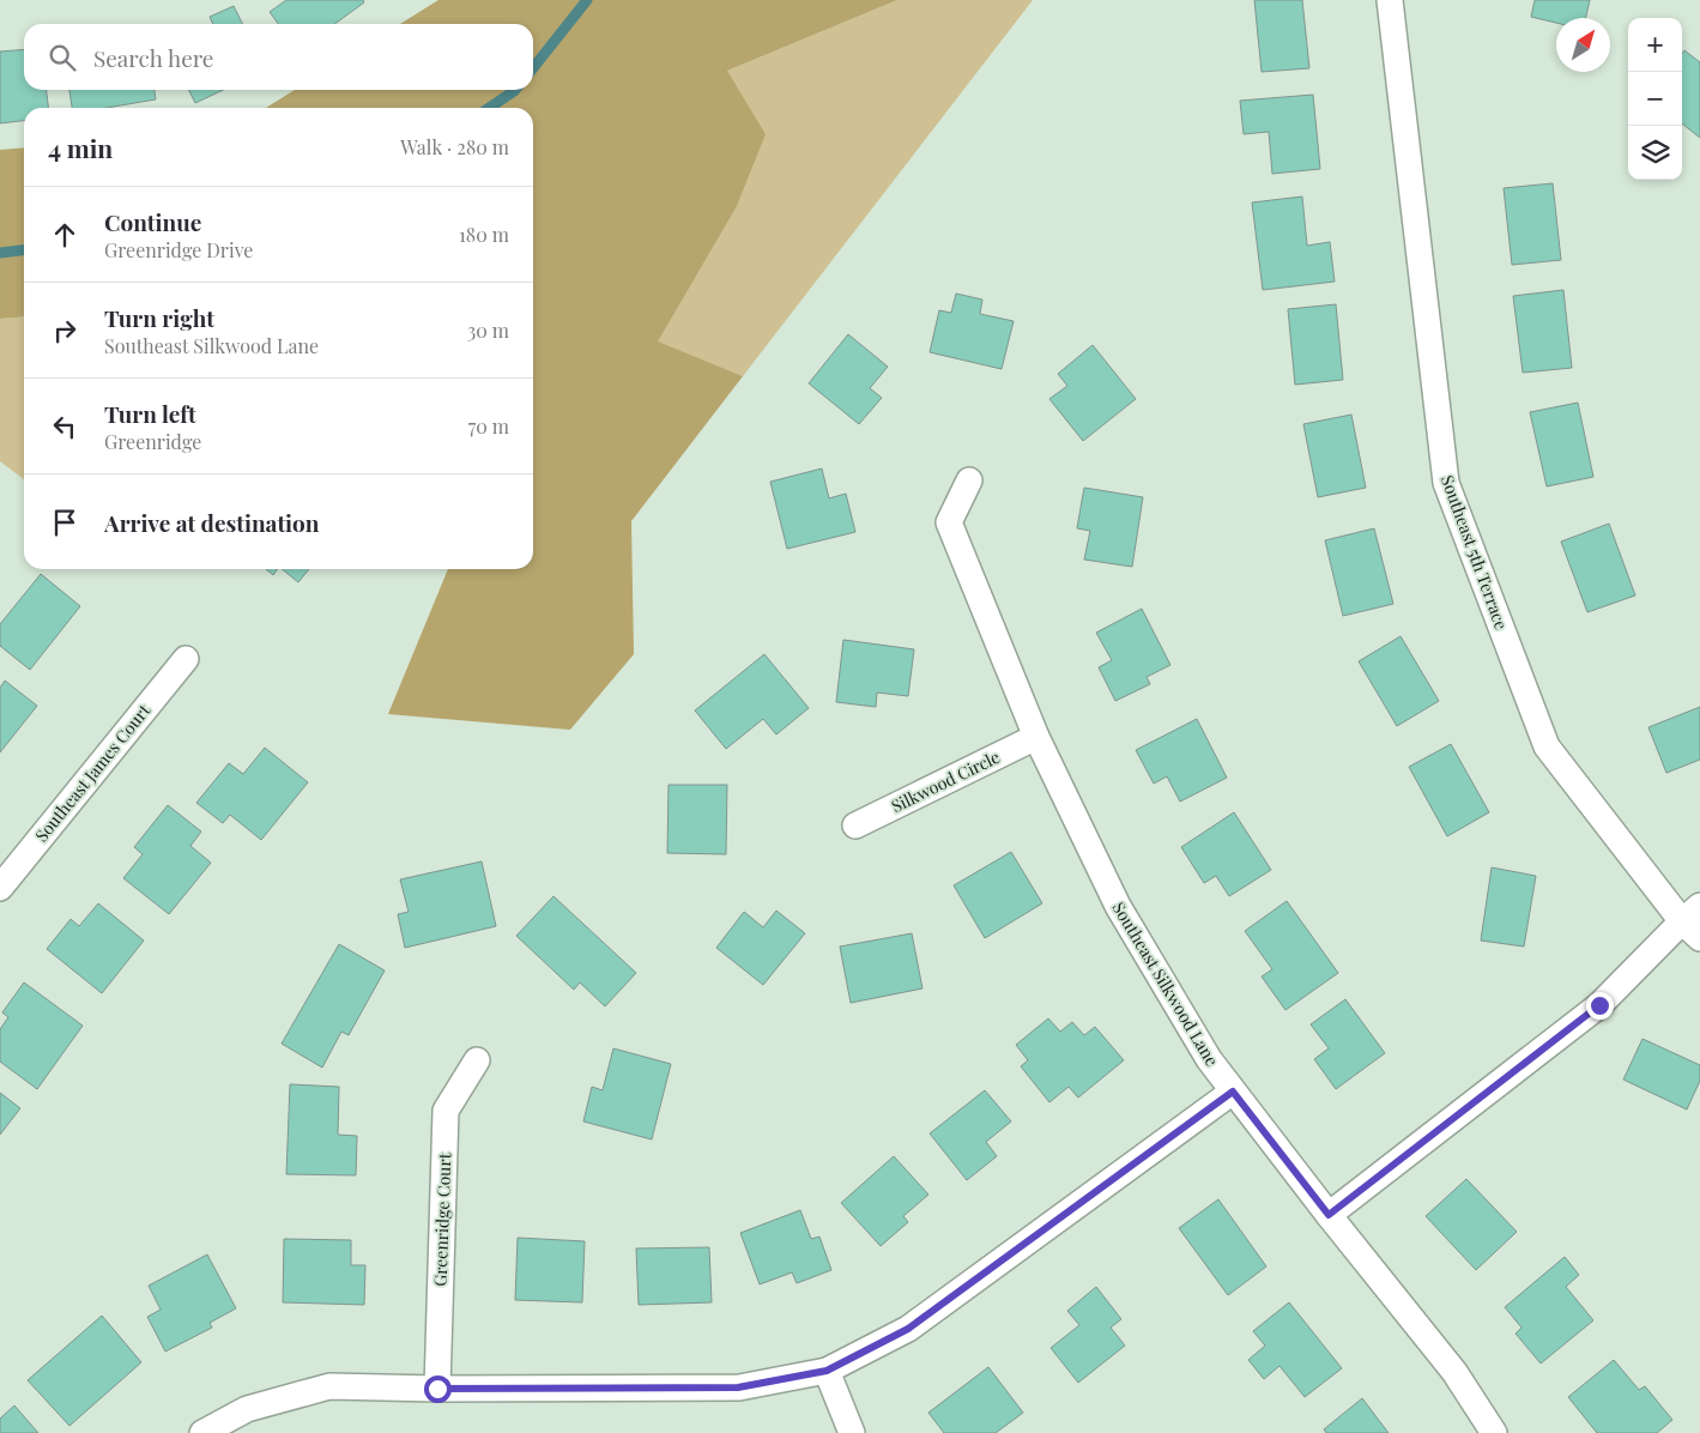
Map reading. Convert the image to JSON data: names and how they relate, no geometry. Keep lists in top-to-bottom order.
{
  "streets": {
    "street": [
      "Southeast 5th Terrace",
      "Southeast James Court",
      "Silkwood Circle",
      "Southeast Silkwood Lane",
      "Greenridge Court"
    ]
  },
  "crossings": [
    ["Silkwood Circle", "Southeast Silkwood Lane"]
  ],
  "north": "top right",
  "page": {
    "map_buttons": ["+", "−"],
    "search": "Search here",
    "heading": ["4 min", "Walk · 280 m"],
    "list": [
      ["Continue", "Greenridge Drive", "180 m"],
      ["Turn right", "Southeast Silkwood Lane", "30 m"],
      ["Turn left", "Greenridge", "70 m"],
      "Arrive at destination"
    ]
  }
}
